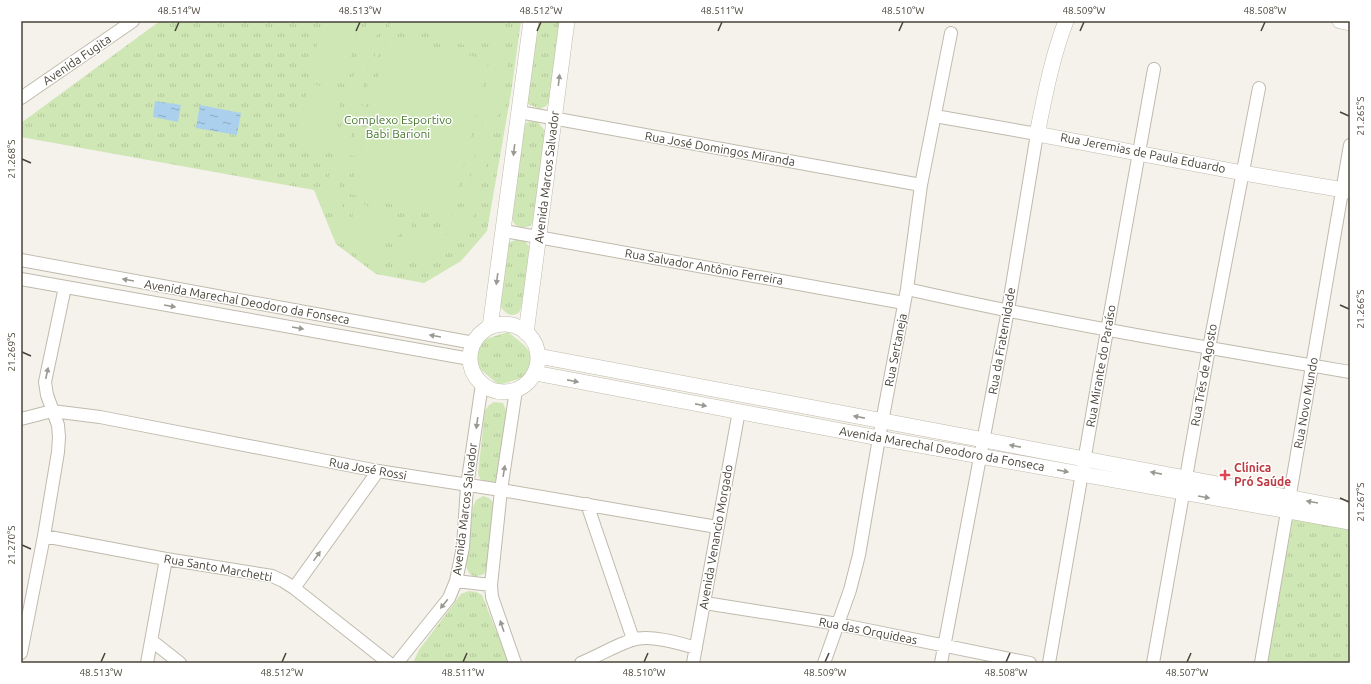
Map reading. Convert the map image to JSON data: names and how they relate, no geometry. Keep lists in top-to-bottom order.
{
  "streets": {
    "street": [
      "Avenida Fugita",
      "Rua José Domingos Miranda",
      "Rua Jeremias de Paula Eduardo",
      "Avenida Marcos Salvador",
      "Rua Salvador Antônio Ferreira",
      "Avenida Marechal Deodoro da Fonseca",
      "Rua da Fraternidade",
      "Rua Sertaneja",
      "Rua Mirante do Paraíso",
      "Rua Três de Agosto",
      "Rua Novo Mundo",
      "Rua José Rossi",
      "Avenida Venancio Morgado",
      "Rua Santo Marchetti",
      "Rua das Orquideas"
    ]
  },
  "crossings": [
    ["Rua José Domingos Miranda", "Avenida Marcos Salvador"],
    ["Rua José Domingos Miranda", "Rua Sertaneja"],
    ["Rua Jeremias de Paula Eduardo", "Rua da Fraternidade"],
    ["Rua Jeremias de Paula Eduardo", "Rua Sertaneja"],
    ["Rua Jeremias de Paula Eduardo", "Rua Mirante do Paraíso"],
    ["Rua Jeremias de Paula Eduardo", "Rua Três de Agosto"],
    ["Rua Jeremias de Paula Eduardo", "Rua Novo Mundo"],
    ["Avenida Marcos Salvador", "Rua Salvador Antônio Ferreira"],
    ["Avenida Marcos Salvador", "Avenida Marechal Deodoro da Fonseca"],
    ["Avenida Marcos Salvador", "Rua José Rossi"],
    ["Rua Salvador Antônio Ferreira", "Rua Sertaneja"],
    ["Avenida Marechal Deodoro da Fonseca", "Rua da Fraternidade"],
    ["Avenida Marechal Deodoro da Fonseca", "Rua Sertaneja"],
    ["Avenida Marechal Deodoro da Fonseca", "Rua Mirante do Paraíso"],
    ["Avenida Marechal Deodoro da Fonseca", "Rua Três de Agosto"],
    ["Avenida Marechal Deodoro da Fonseca", "Rua Novo Mundo"],
    ["Avenida Marechal Deodoro da Fonseca", "Avenida Venancio Morgado"],
    ["Rua da Fraternidade", "Rua das Orquideas"],
    ["Rua Sertaneja", "Rua das Orquideas"],
    ["Rua José Rossi", "Avenida Venancio Morgado"],
    ["Avenida Venancio Morgado", "Rua das Orquideas"]
  ],
  "parks": ["Complexo Esportivo Babi Barioni"],
  "places": {
    "health": ["Clínica Pró Saúde"]
  },
  "coordinates": [
    "48.514°W",
    "48.513°W",
    "48.512°W",
    "48.511°W",
    "48.510°W",
    "48.509°W",
    "48.508°W",
    "21.265°S",
    "21.268°S",
    "21.266°S",
    "21.269°S",
    "21.267°S",
    "21.270°S",
    "48.507°W"
  ]
}
